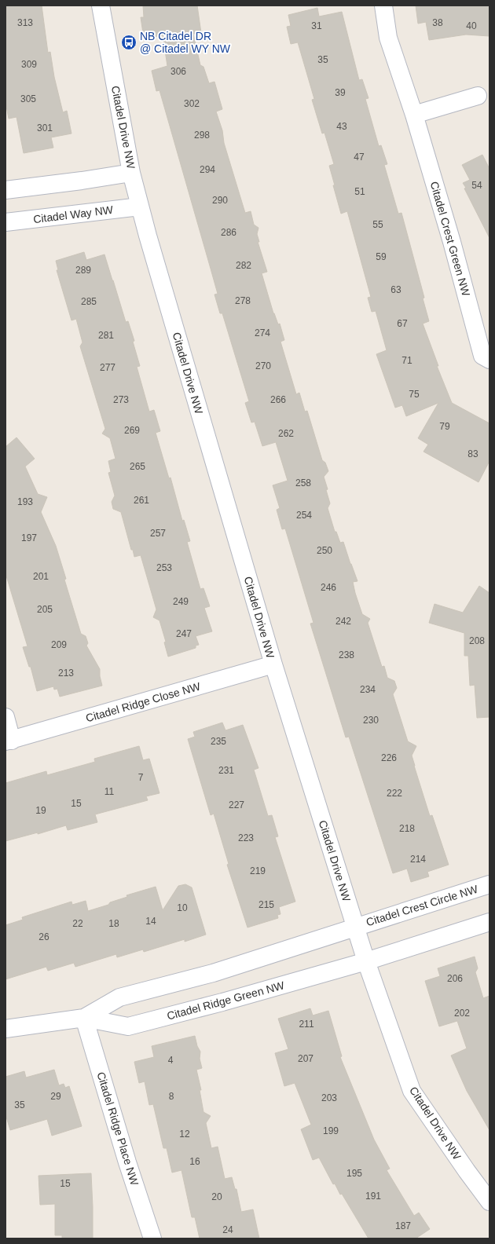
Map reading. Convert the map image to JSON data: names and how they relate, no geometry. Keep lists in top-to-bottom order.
{
  "streets": {
    "street": [
      "Citadel Drive NW",
      "Citadel Way NW",
      "Citadel Crest Green NW",
      "Citadel Ridge Close NW",
      "Citadel Crest Circle NW",
      "Citadel Ridge Green NW",
      "Citadel Ridge Place NW"
    ]
  },
  "crossings": [
    ["Citadel Drive NW", "Citadel Way NW"],
    ["Citadel Drive NW", "Citadel Ridge Close NW"],
    ["Citadel Drive NW", "Citadel Crest Circle NW"],
    ["Citadel Drive NW", "Citadel Ridge Green NW"],
    ["Citadel Crest Circle NW", "Citadel Ridge Green NW"],
    ["Citadel Ridge Green NW", "Citadel Ridge Place NW"]
  ],
  "places": {
    "bus stop": ["NB Citadel DR @ Citadel WY NW"]
  },
  "house_numbers": [
    "313",
    "38",
    "31",
    "40",
    "35",
    "309",
    "306",
    "39",
    "305",
    "302",
    "43",
    "301",
    "298",
    "47",
    "294",
    "54",
    "51",
    "290",
    "55",
    "286",
    "59",
    "282",
    "289",
    "63",
    "278",
    "285",
    "67",
    "274",
    "281",
    "71",
    "270",
    "277",
    "75",
    "273",
    "266",
    "79",
    "269",
    "262",
    "83",
    "265",
    "258",
    "261",
    "193",
    "254",
    "257",
    "197",
    "250",
    "253",
    "201",
    "246",
    "249",
    "205",
    "242",
    "247",
    "208",
    "209",
    "238",
    "213",
    "234",
    "230",
    "235",
    "226",
    "231",
    "7",
    "11",
    "222",
    "15",
    "227",
    "19",
    "218",
    "223",
    "214",
    "219",
    "215",
    "10",
    "14",
    "22",
    "18",
    "26",
    "206",
    "202",
    "211",
    "207",
    "4",
    "29",
    "8",
    "203",
    "35",
    "199",
    "12",
    "16",
    "195",
    "15",
    "191",
    "20",
    "187",
    "24"
  ]
}
